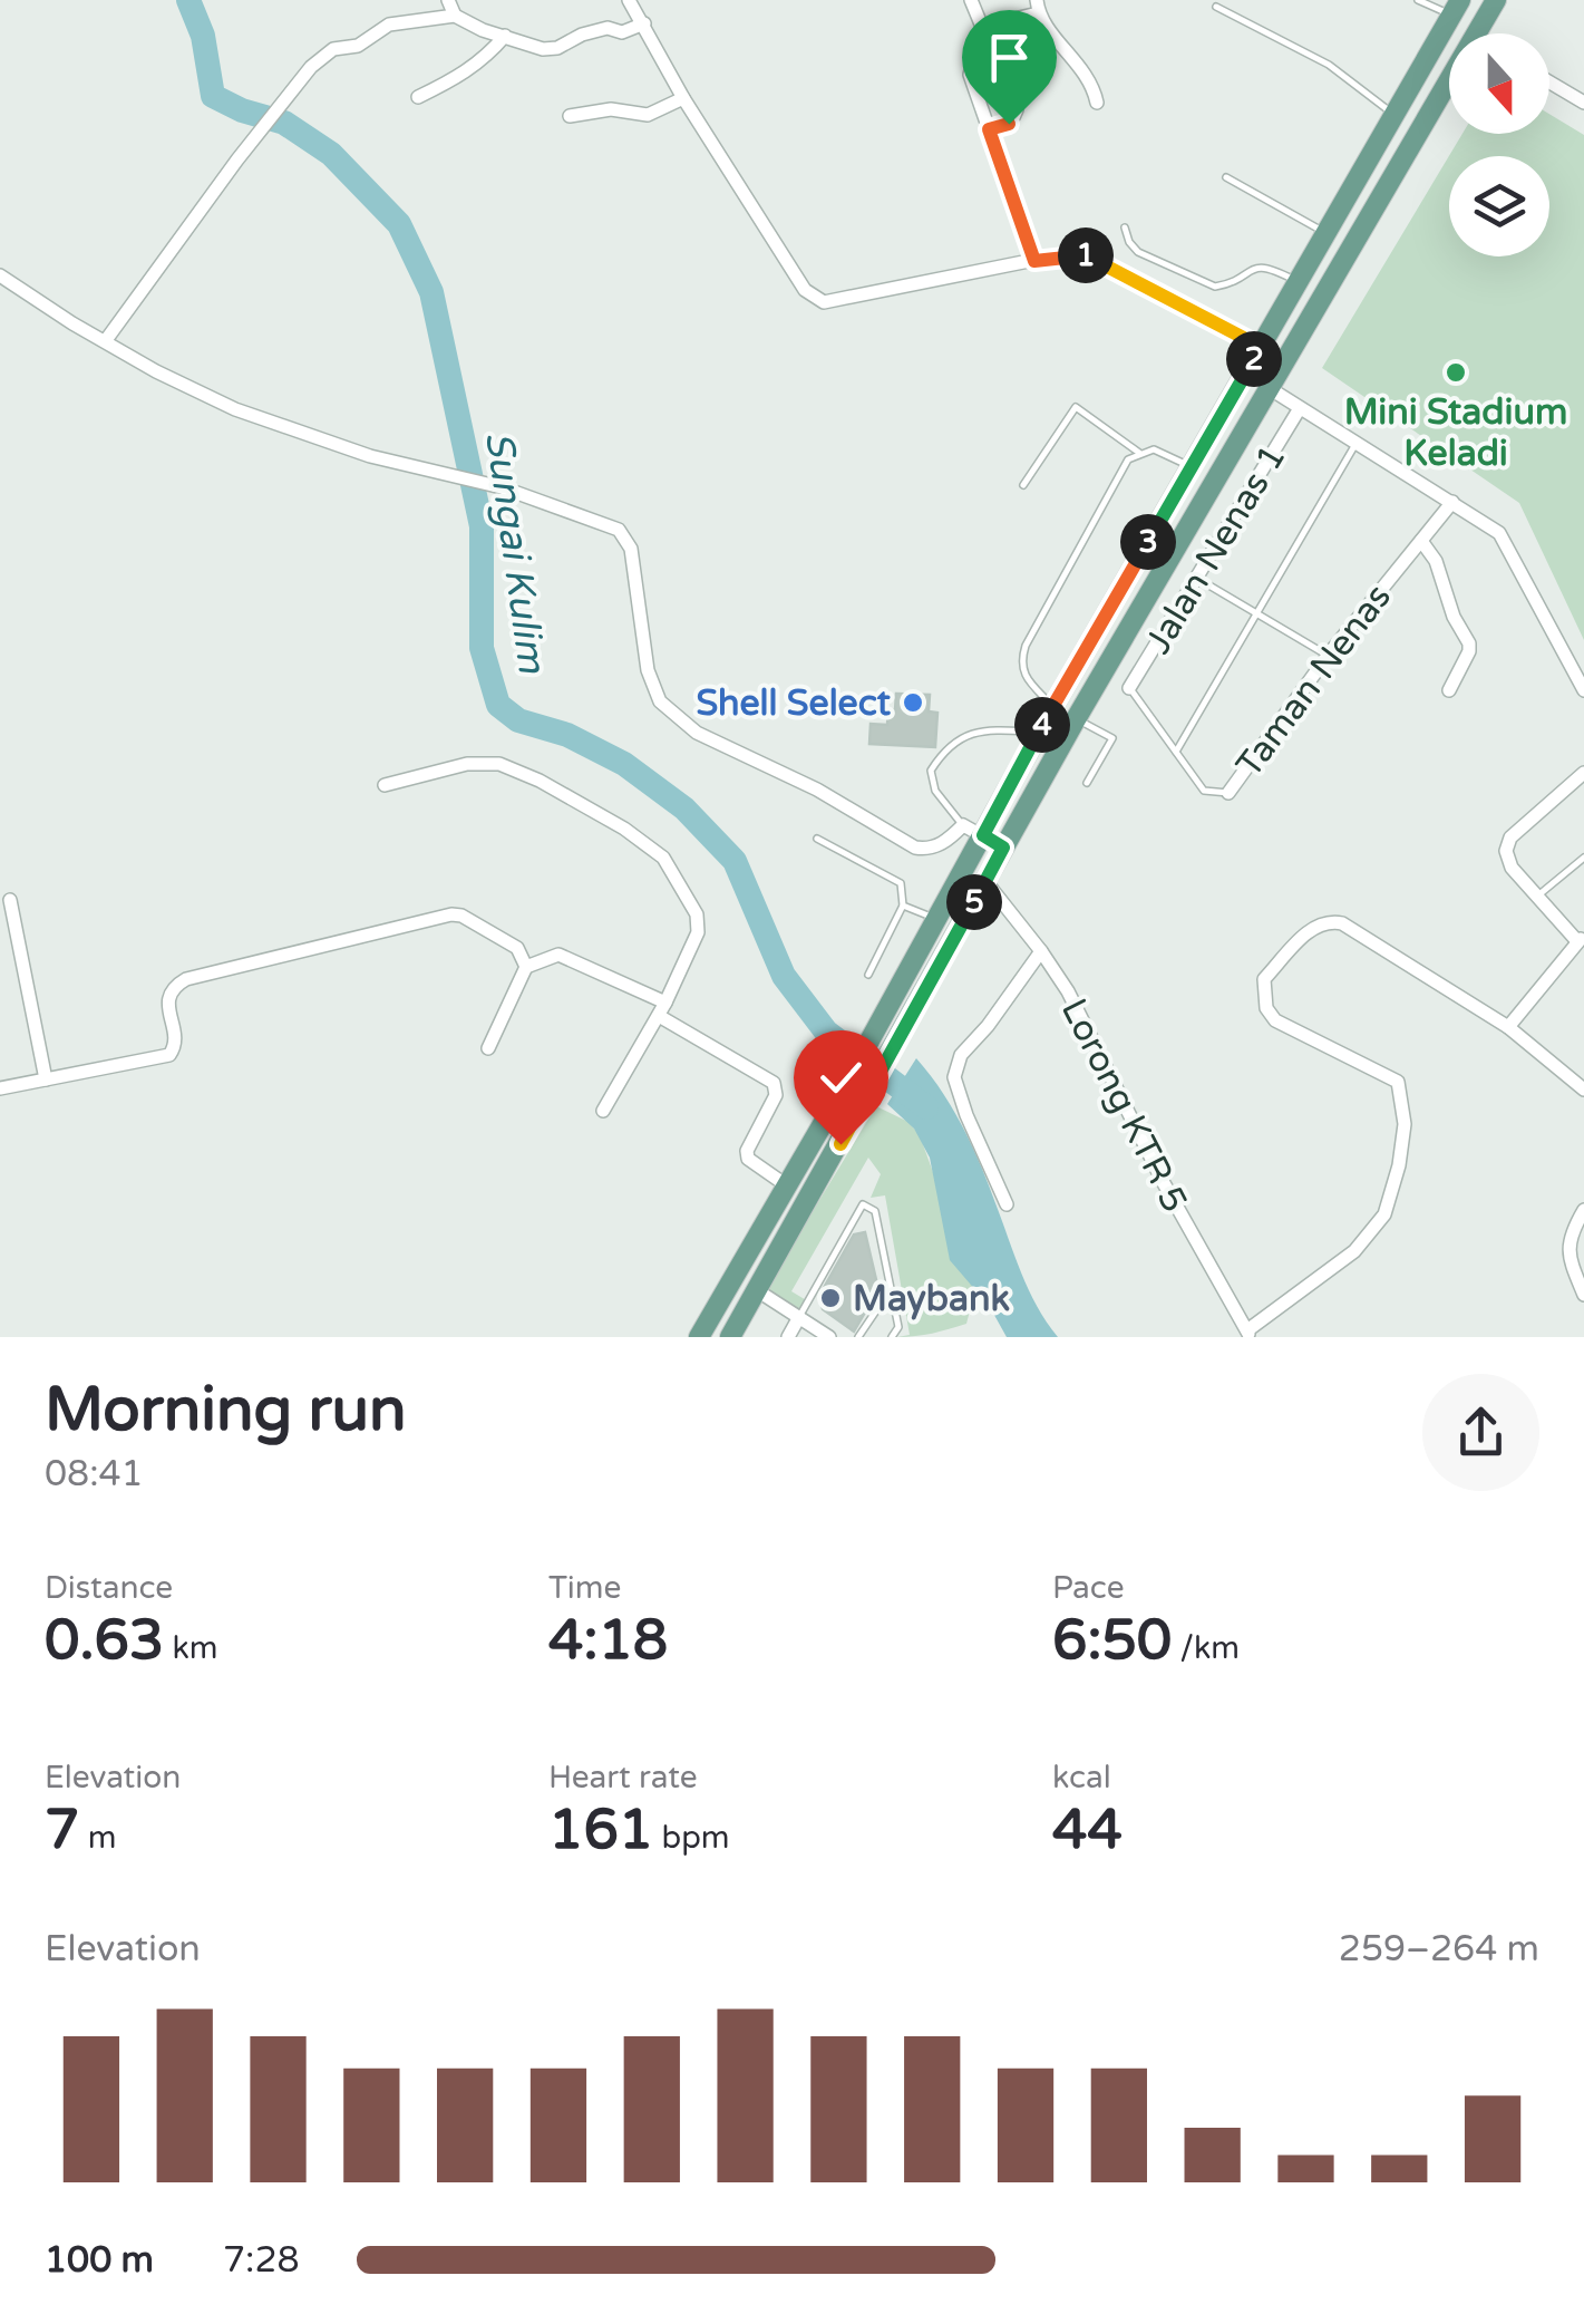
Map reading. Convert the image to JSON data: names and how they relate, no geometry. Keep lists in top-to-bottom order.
{
  "streets": {
    "street": ["Jalan Nenas 1", "Taman Nenas", "Lorong KTR 5"]
  },
  "crossings": [
    ["Jalan Nenas 1", "Taman Nenas"]
  ],
  "water": ["Sungai Kulim"],
  "places": ["Mini Stadium Keladi", "Shell Select", "Maybank"],
  "north": "bottom",
  "page": {
    "pins": [
      "1",
      "2",
      "3",
      "4",
      "5"
    ],
    "heading": ["Morning run", "08:41"],
    "stats": [
      ["Distance", "0.63 km"],
      ["Time", "4:18"],
      ["Pace", "6:50 /km"],
      ["Elevation", "7 m"],
      ["Heart rate", "161 bpm"],
      ["kcal", "44"]
    ],
    "chart": ["Elevation", "259–264 m"],
    "list": [
      {
        "name": "100 m",
        "note": "7:28"
      }
    ]
  }
}
